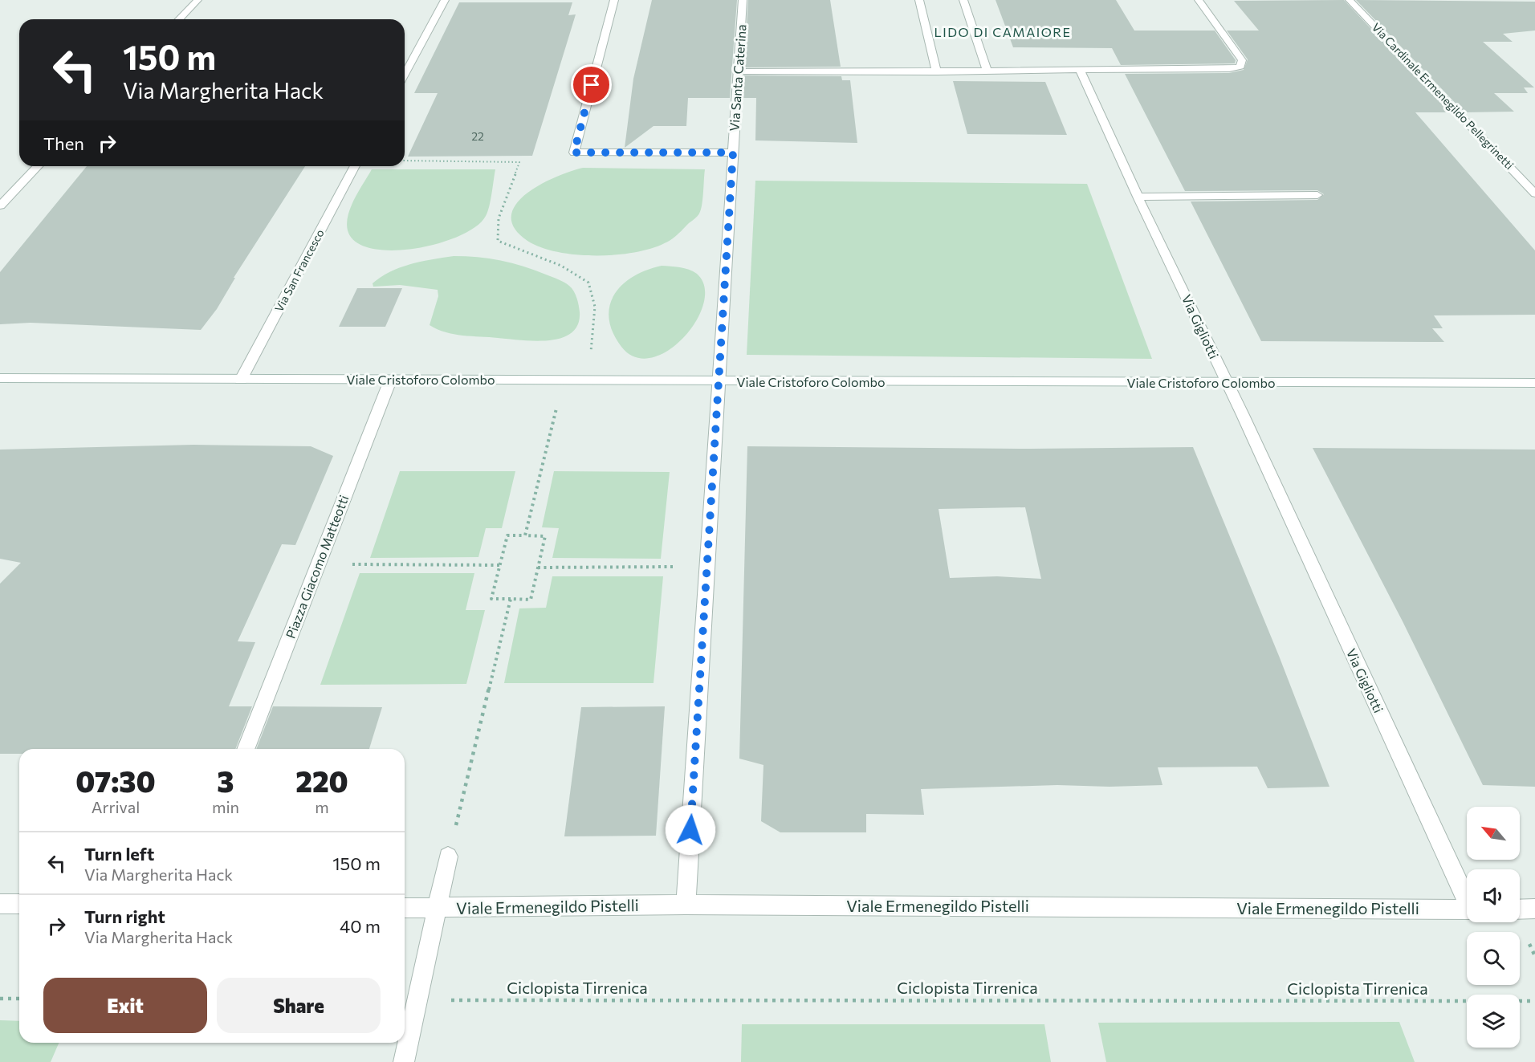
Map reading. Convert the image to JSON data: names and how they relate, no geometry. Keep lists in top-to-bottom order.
{
  "streets": {
    "street": [
      "Via Santa Caterina",
      "Via Cardinale Ermenegildo Pellegrinetti",
      "Via San Francesco",
      "Via Gigliotti",
      "Viale Cristoforo Colombo",
      "Piazza Giacomo Matteotti",
      "Viale Ermenegildo Pistelli"
    ],
    "path": ["Ciclopista Tirrenica"]
  },
  "crossings": [
    ["Via Santa Caterina", "Viale Cristoforo Colombo"],
    ["Via Santa Caterina", "Viale Ermenegildo Pistelli"],
    ["Via San Francesco", "Viale Cristoforo Colombo"],
    ["Via Gigliotti", "Viale Cristoforo Colombo"],
    ["Viale Cristoforo Colombo", "Piazza Giacomo Matteotti"]
  ],
  "districts": ["LIDO DI CAMAIORE"],
  "house_numbers": ["22"],
  "north": "top left",
  "page": {
    "turn": ["150 m", "Via Margherita Hack"],
    "then": "Then",
    "eta": [
      "07:30",
      "Arrival",
      "3",
      "min",
      "220",
      "m"
    ],
    "list": [
      {
        "name": "Turn left",
        "note": "Via Margherita Hack",
        "value": "150 m"
      },
      {
        "name": "Turn right",
        "note": "Via Margherita Hack",
        "value": "40 m"
      }
    ],
    "buttons": ["Exit", "Share"]
  }
}
